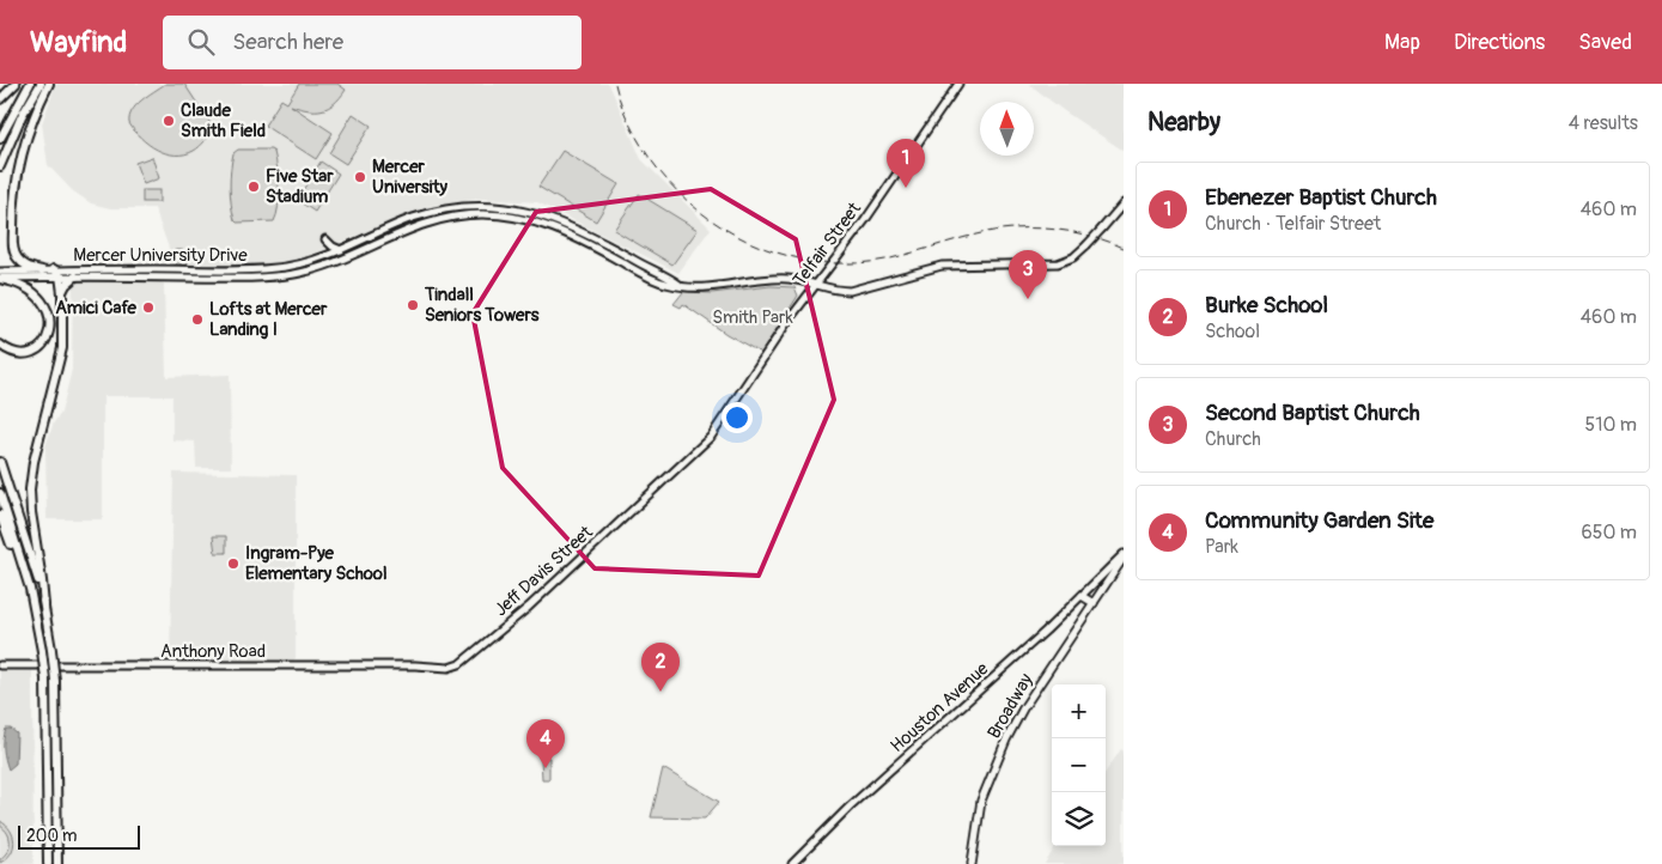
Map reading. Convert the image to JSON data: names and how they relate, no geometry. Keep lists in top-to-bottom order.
{
  "streets": {
    "main road": ["Broadway"],
    "street": [
      "Telfair Street",
      "Mercer University Drive",
      "Jeff Davis Street",
      "Anthony Road",
      "Houston Avenue"
    ]
  },
  "crossings": [
    ["Telfair Street", "Jeff Davis Street"],
    ["Jeff Davis Street", "Anthony Road"],
    ["Broadway", "Houston Avenue"]
  ],
  "parks": ["Smith Park"],
  "places": [
    "Claude Smith Field",
    "Mercer University",
    "Five Star Stadium",
    "Tindall Seniors Towers",
    "Amici Cafe",
    "Lofts at Mercer Landing I",
    "Ingram-Pye Elementary School"
  ],
  "scale_bar": "200 m",
  "north": "top",
  "page": {
    "header": "Wayfind",
    "search": "Search here",
    "nav": ["Map", "Directions", "Saved"],
    "heading": ["Nearby", "4 results"],
    "pins": [
      "1",
      "3",
      "2",
      "4"
    ],
    "list": [
      {
        "mark": "1",
        "name": "Ebenezer Baptist Church",
        "note": "Church · Telfair Street",
        "value": "460 m"
      },
      {
        "mark": "2",
        "name": "Burke School",
        "note": "School",
        "value": "460 m"
      },
      {
        "mark": "3",
        "name": "Second Baptist Church",
        "note": "Church",
        "value": "510 m"
      },
      {
        "mark": "4",
        "name": "Community Garden Site",
        "note": "Park",
        "value": "650 m"
      }
    ],
    "map_buttons": ["+", "−"],
    "scale": "200 m"
  }
}
